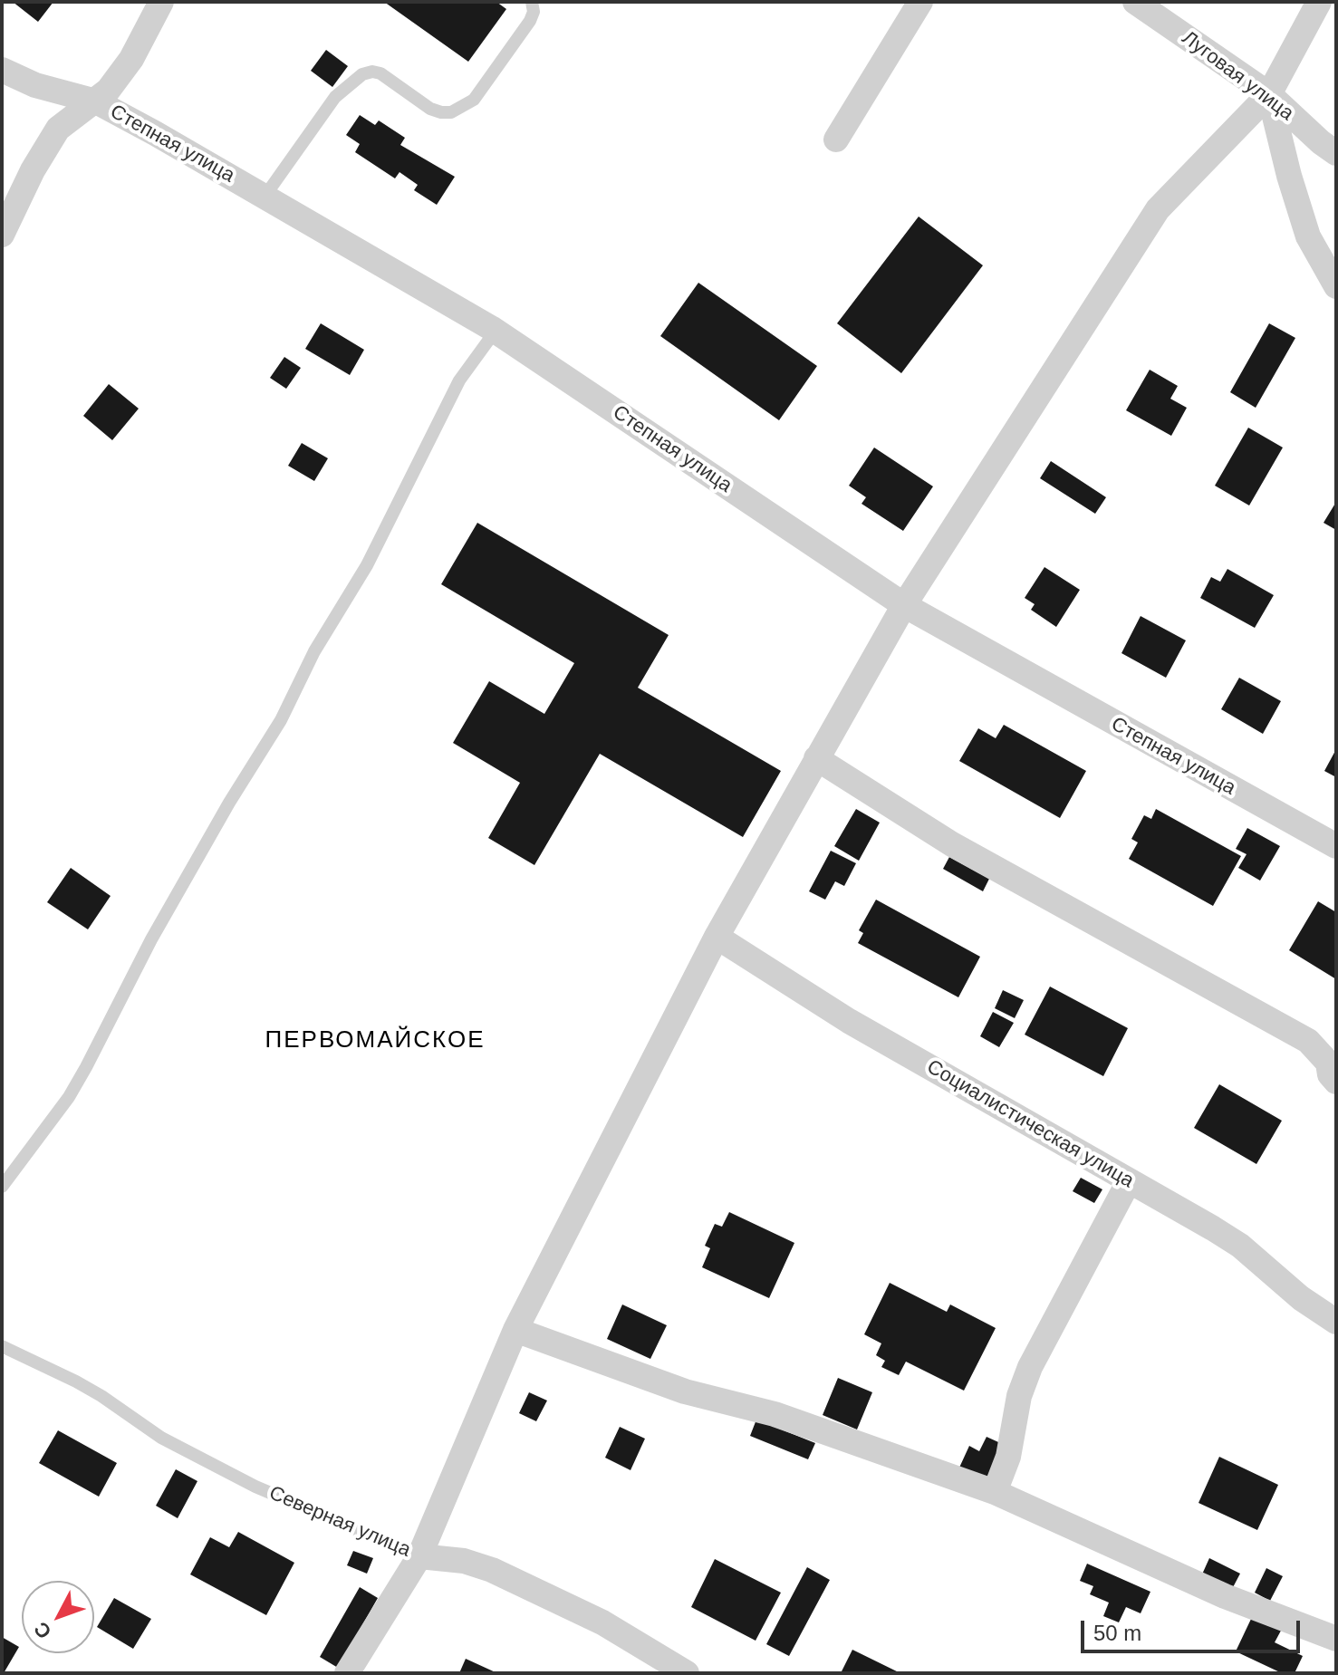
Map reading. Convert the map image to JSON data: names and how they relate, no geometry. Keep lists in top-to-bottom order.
{
  "streets": {
    "street": [
      "Луговая улица",
      "Степная улица",
      "Социалистическая улица",
      "Северная улица"
    ]
  },
  "districts": ["ПЕРВОМАЙСКОЕ"],
  "scale_bar": "50 m",
  "north": "bottom left"
}
